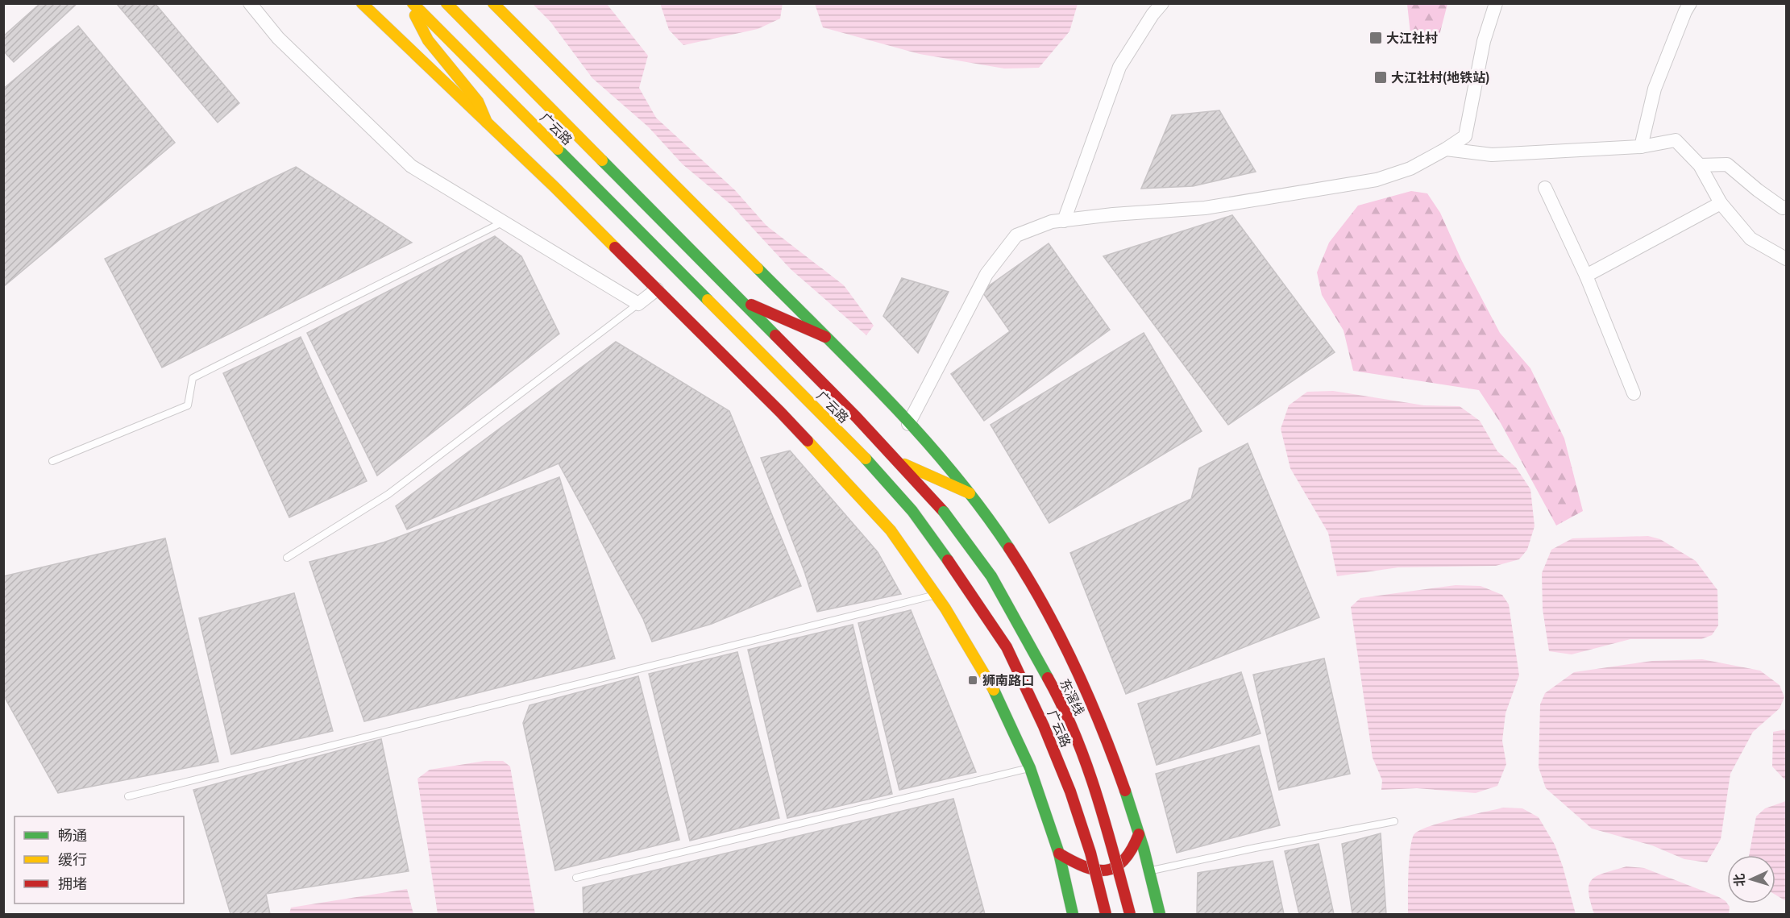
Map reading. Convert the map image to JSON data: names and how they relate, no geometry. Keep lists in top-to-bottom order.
{
  "streets": {
    "main road": ["广云路", "东滘线"]
  },
  "crossings": [
    ["广云路", "东滘线"]
  ],
  "places": {
    "transit": ["大江社村", "大江社村(地铁站)", "狮南路口"]
  },
  "legend": ["畅通", "缓行", "拥堵"],
  "north": "left"
}
